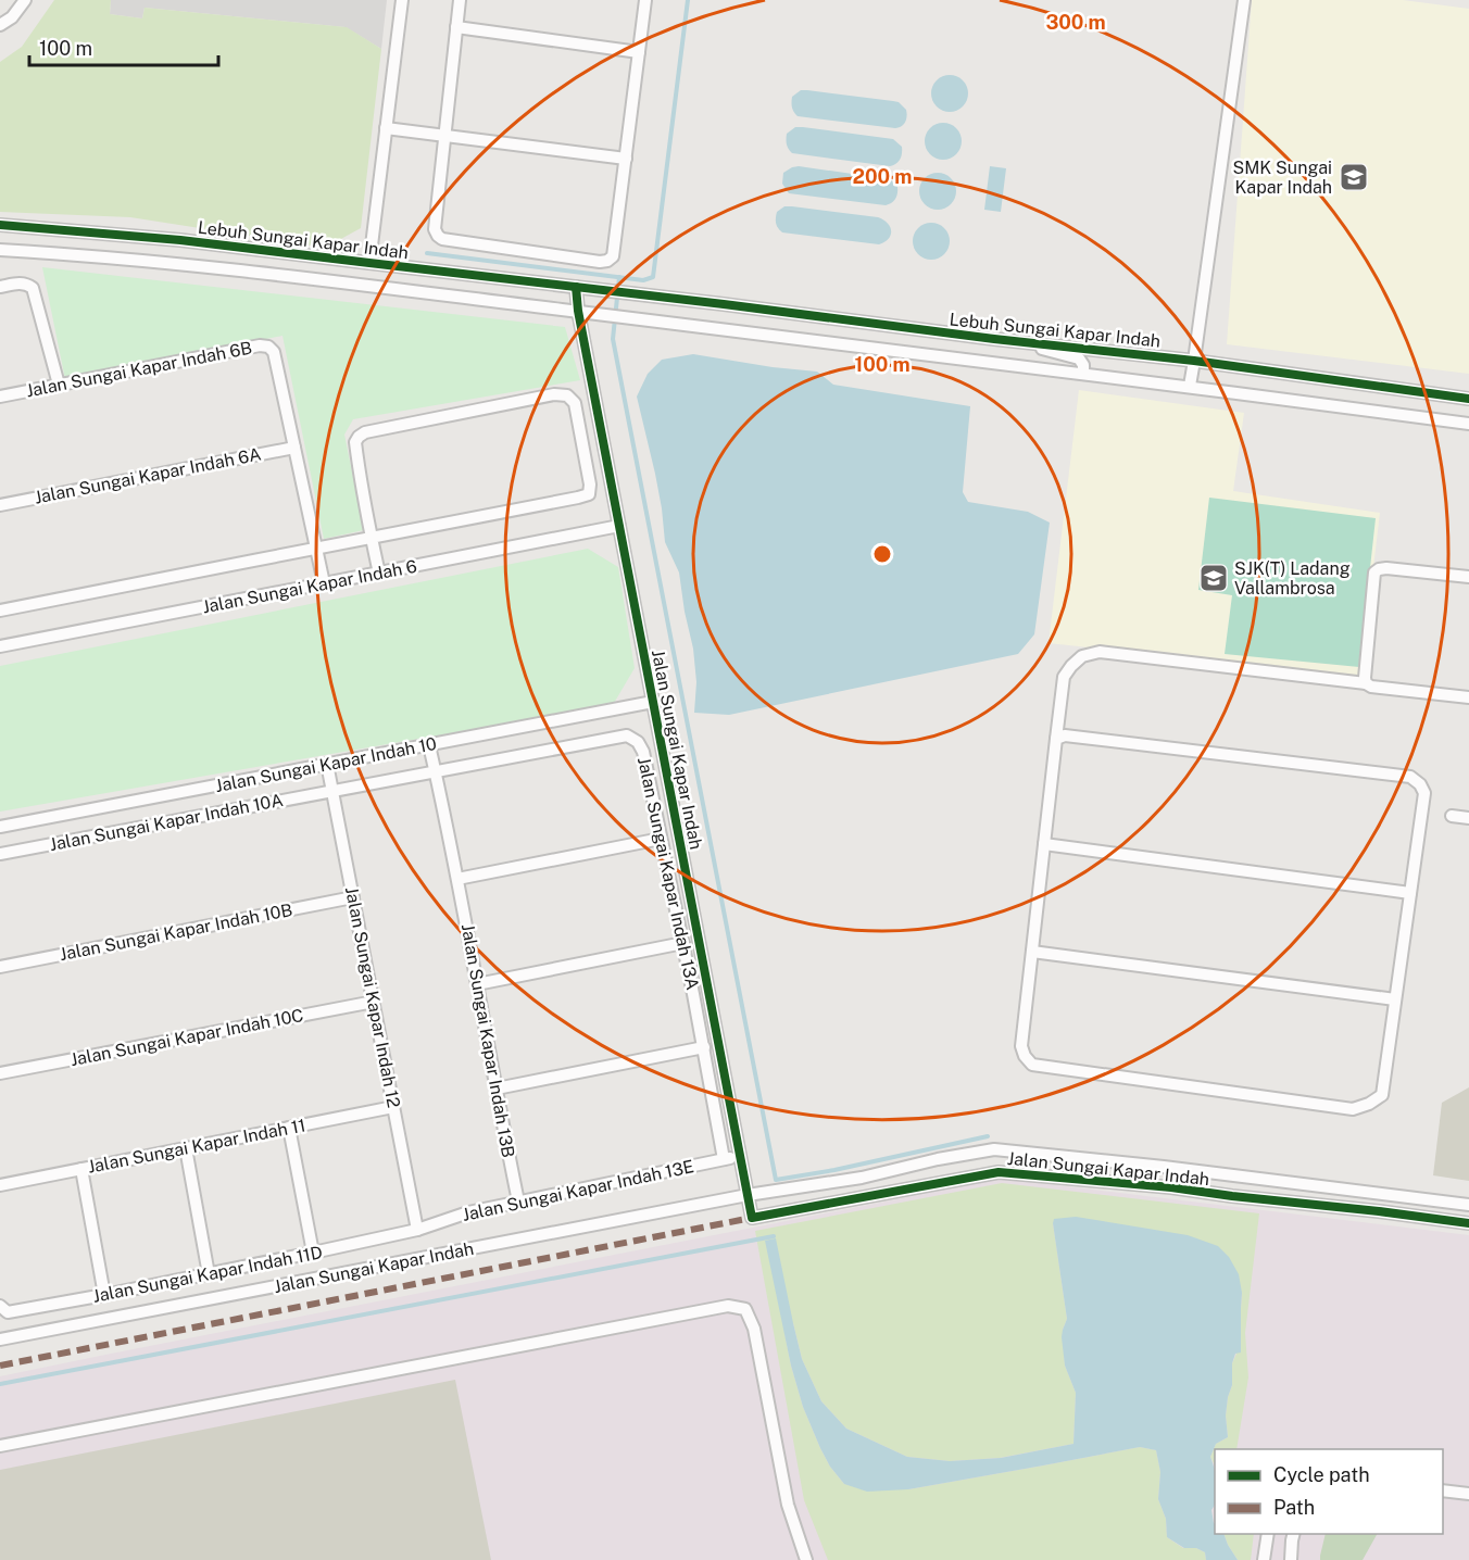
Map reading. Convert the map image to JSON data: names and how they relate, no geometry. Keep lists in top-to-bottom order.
{
  "streets": {
    "street": [
      "Lebuh Sungai Kapar Indah",
      "Jalan Sungai Kapar Indah 6B",
      "Jalan Sungai Kapar Indah 6A",
      "Jalan Sungai Kapar Indah 6",
      "Jalan Sungai Kapar Indah",
      "Jalan Sungai Kapar Indah 10",
      "Jalan Sungai Kapar Indah 10A",
      "Jalan Sungai Kapar Indah 13A",
      "Jalan Sungai Kapar Indah 10B",
      "Jalan Sungai Kapar Indah 12",
      "Jalan Sungai Kapar Indah 10C",
      "Jalan Sungai Kapar Indah 13B",
      "Jalan Sungai Kapar Indah 11",
      "Jalan Sungai Kapar Indah 13E",
      "Jalan Sungai Kapar Indah 11D"
    ]
  },
  "crossings": [
    ["Lebuh Sungai Kapar Indah", "Jalan Sungai Kapar Indah"],
    ["Jalan Sungai Kapar Indah 6B", "Jalan Sungai Kapar Indah 6A"],
    ["Jalan Sungai Kapar Indah 6B", "Jalan Sungai Kapar Indah 6"],
    ["Jalan Sungai Kapar Indah 6", "Jalan Sungai Kapar Indah"],
    ["Jalan Sungai Kapar Indah", "Jalan Sungai Kapar Indah 10"],
    ["Jalan Sungai Kapar Indah", "Jalan Sungai Kapar Indah 13E"],
    ["Jalan Sungai Kapar Indah 10", "Jalan Sungai Kapar Indah 12"],
    ["Jalan Sungai Kapar Indah 10", "Jalan Sungai Kapar Indah 13B"],
    ["Jalan Sungai Kapar Indah 10A", "Jalan Sungai Kapar Indah 13A"],
    ["Jalan Sungai Kapar Indah 10A", "Jalan Sungai Kapar Indah 12"],
    ["Jalan Sungai Kapar Indah 13A", "Jalan Sungai Kapar Indah 12"],
    ["Jalan Sungai Kapar Indah 13A", "Jalan Sungai Kapar Indah 13B"],
    ["Jalan Sungai Kapar Indah 13A", "Jalan Sungai Kapar Indah 13E"],
    ["Jalan Sungai Kapar Indah 10B", "Jalan Sungai Kapar Indah 12"],
    ["Jalan Sungai Kapar Indah 12", "Jalan Sungai Kapar Indah 10C"],
    ["Jalan Sungai Kapar Indah 12", "Jalan Sungai Kapar Indah 11"],
    ["Jalan Sungai Kapar Indah 12", "Jalan Sungai Kapar Indah 13E"],
    ["Jalan Sungai Kapar Indah 12", "Jalan Sungai Kapar Indah 11D"],
    ["Jalan Sungai Kapar Indah 13B", "Jalan Sungai Kapar Indah 13E"],
    ["Jalan Sungai Kapar Indah 13E", "Jalan Sungai Kapar Indah 11D"]
  ],
  "places": {
    "school or university": ["SMK Sungai Kapar Indah", "SJK(T) Ladang Vallambrosa"]
  },
  "legend": ["Cycle path", "Path"],
  "scale_bar": "100 m",
  "rings": ["300 m", "200 m", "100 m"]
}
